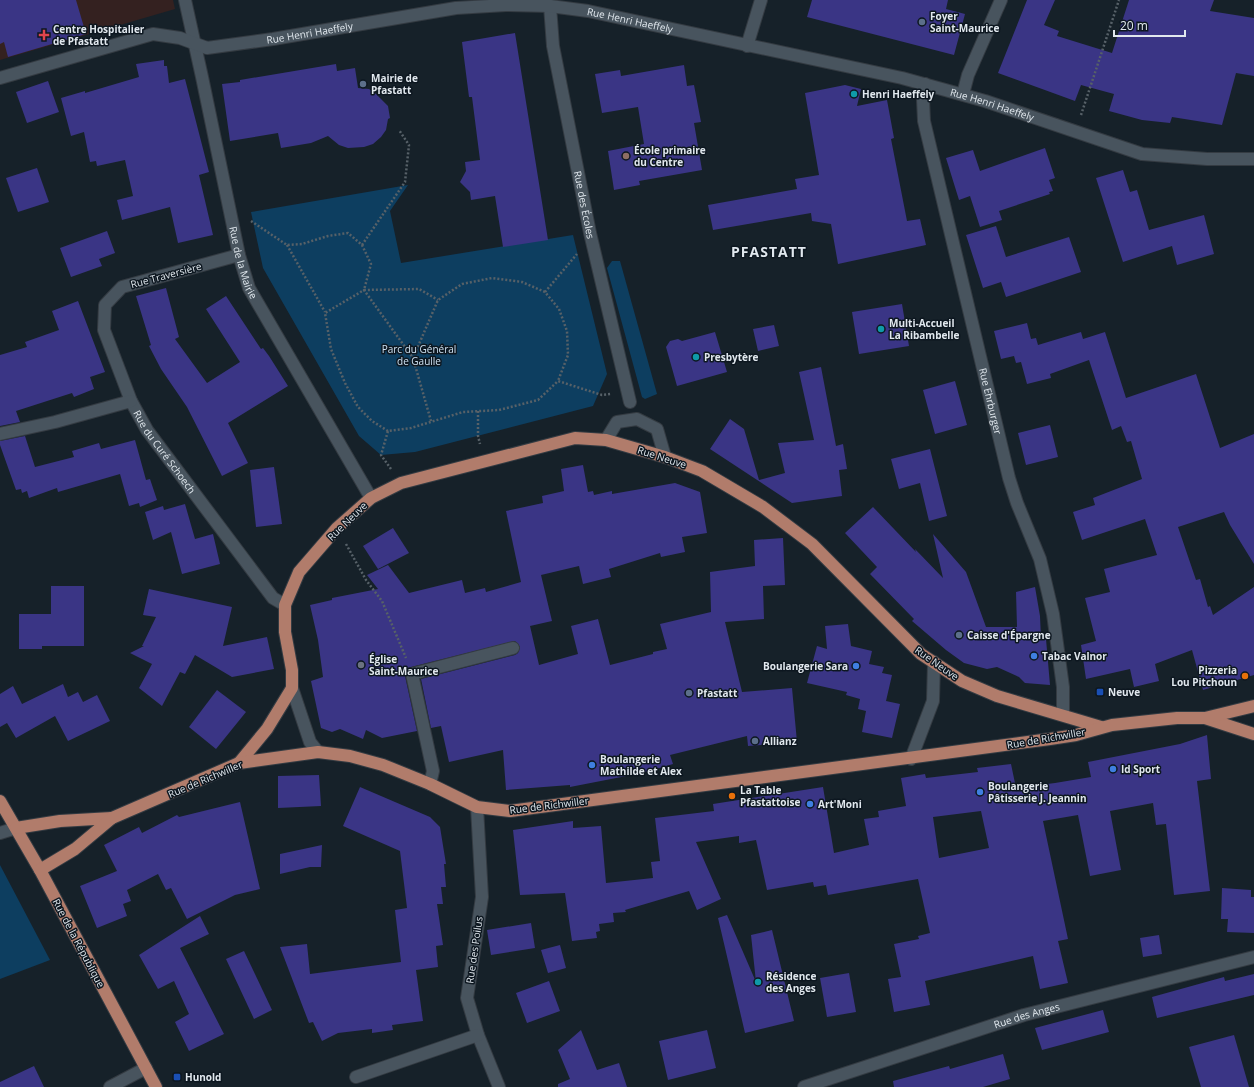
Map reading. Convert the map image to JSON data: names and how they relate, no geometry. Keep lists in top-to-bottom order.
{
  "streets": {
    "main road": ["Rue Neuve", "Rue de Richwiller", "Rue de la République"],
    "street": [
      "Rue Henri Haeffely",
      "Rue des Écoles",
      "Rue de la Mairie",
      "Rue Traversière",
      "Rue Ehrburger",
      "Rue du Curé Schoech",
      "Rue des Poilus",
      "Rue des Anges"
    ]
  },
  "crossings": [
    ["Rue Henri Haeffely", "Rue des Écoles"],
    ["Rue Henri Haeffely", "Rue de la Mairie"],
    ["Rue Henri Haeffely", "Rue Ehrburger"],
    ["Rue de la Mairie", "Rue Traversière"],
    ["Rue de la Mairie", "Rue Neuve"],
    ["Rue Traversière", "Rue du Curé Schoech"],
    ["Rue Ehrburger", "Rue Neuve"],
    ["Rue du Curé Schoech", "Rue Neuve"],
    ["Rue Neuve", "Rue de Richwiller"],
    ["Rue de Richwiller", "Rue de la République"],
    ["Rue de Richwiller", "Rue des Poilus"]
  ],
  "districts": ["PFASTATT"],
  "parks": ["Parc du Général de Gaulle"],
  "places": {
    "other": [
      "Foyer Saint-Maurice",
      "Mairie de Pfastatt",
      "Henri Haeffely",
      "École primaire du Centre",
      "Multi-Accueil La Ribambelle",
      "Presbytère",
      "Caisse d'Épargne",
      "Tabac Valnor",
      "Église Saint-Maurice",
      "Boulangerie Sara",
      "Pizzeria Lou Pitchoun",
      "Pfastatt",
      "Allianz",
      "Boulangerie Mathilde et Alex",
      "Id Sport",
      "Boulangerie Pâtisserie J. Jeannin",
      "La Table Pfastattoise",
      "Art'Moni",
      "Résidence des Anges"
    ],
    "health": ["Centre Hospitalier de Pfastatt"],
    "transit": ["Neuve", "Hunold"]
  },
  "scale_bar": "20 m"
}
